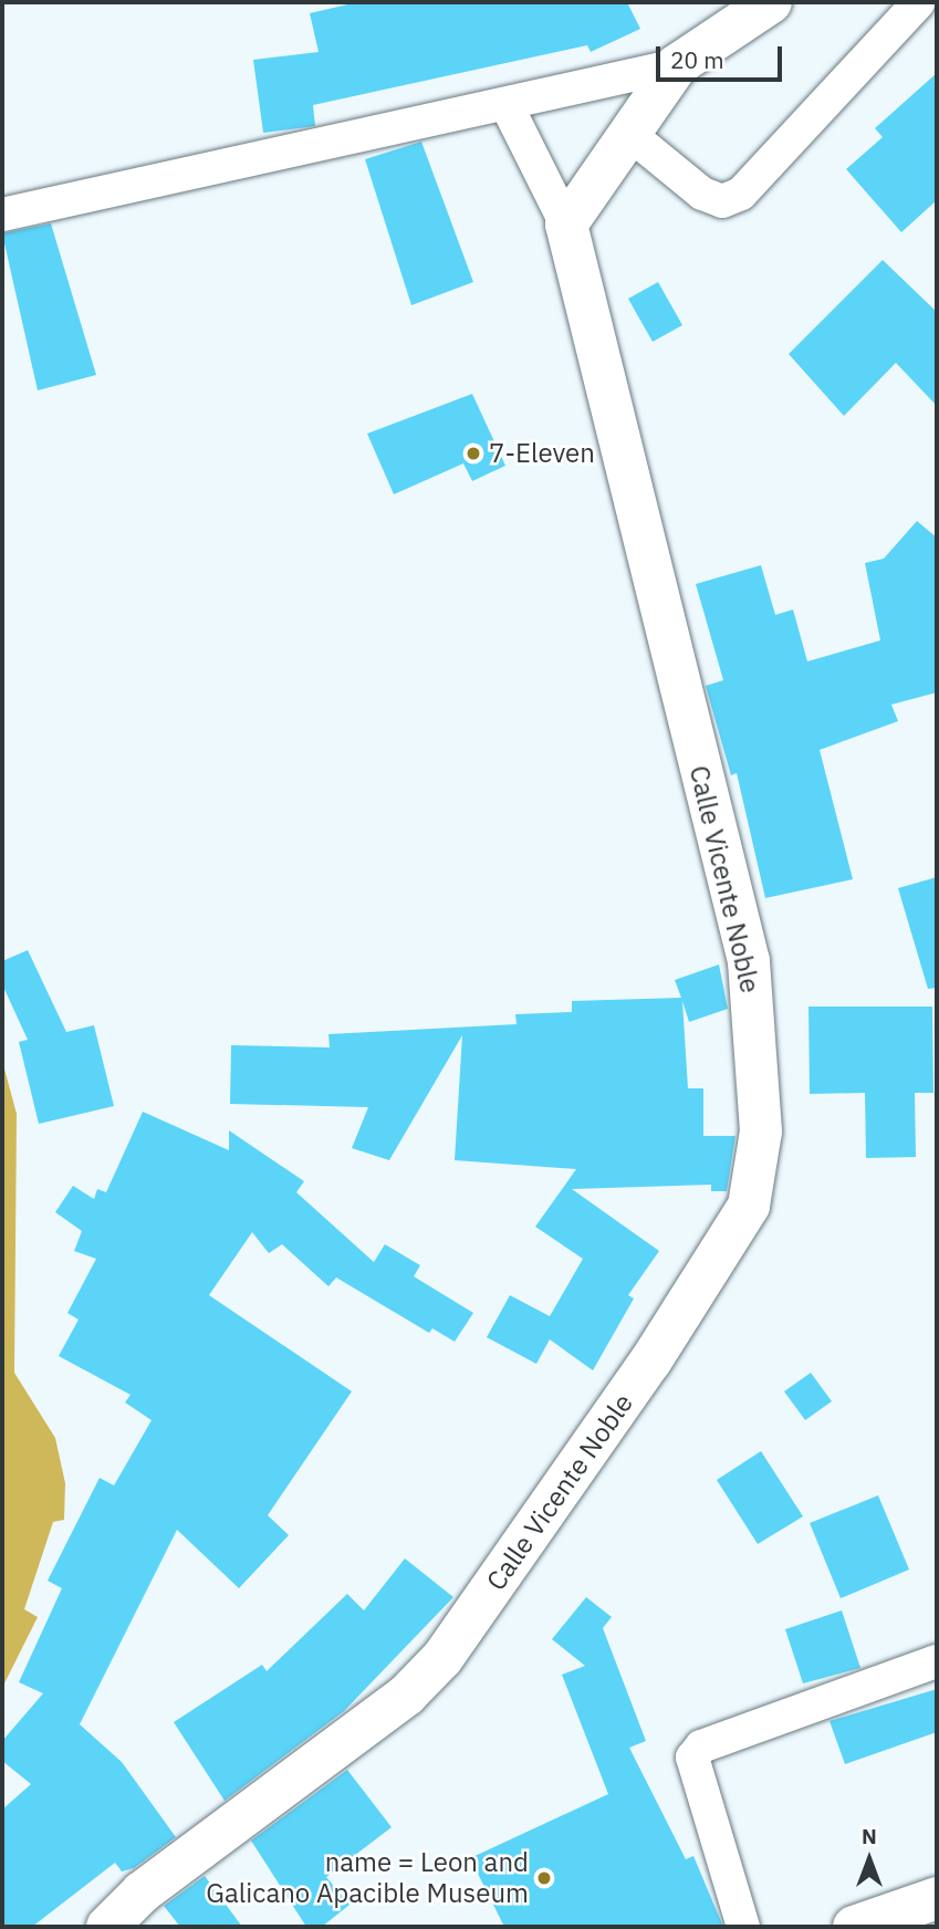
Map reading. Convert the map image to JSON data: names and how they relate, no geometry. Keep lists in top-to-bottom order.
{
  "streets": {
    "main road": ["Calle Vicente Noble"]
  },
  "places": ["7-Eleven", "name = Leon and Galicano Apacible Museum"],
  "scale_bar": "20 m",
  "north": "top"
}
